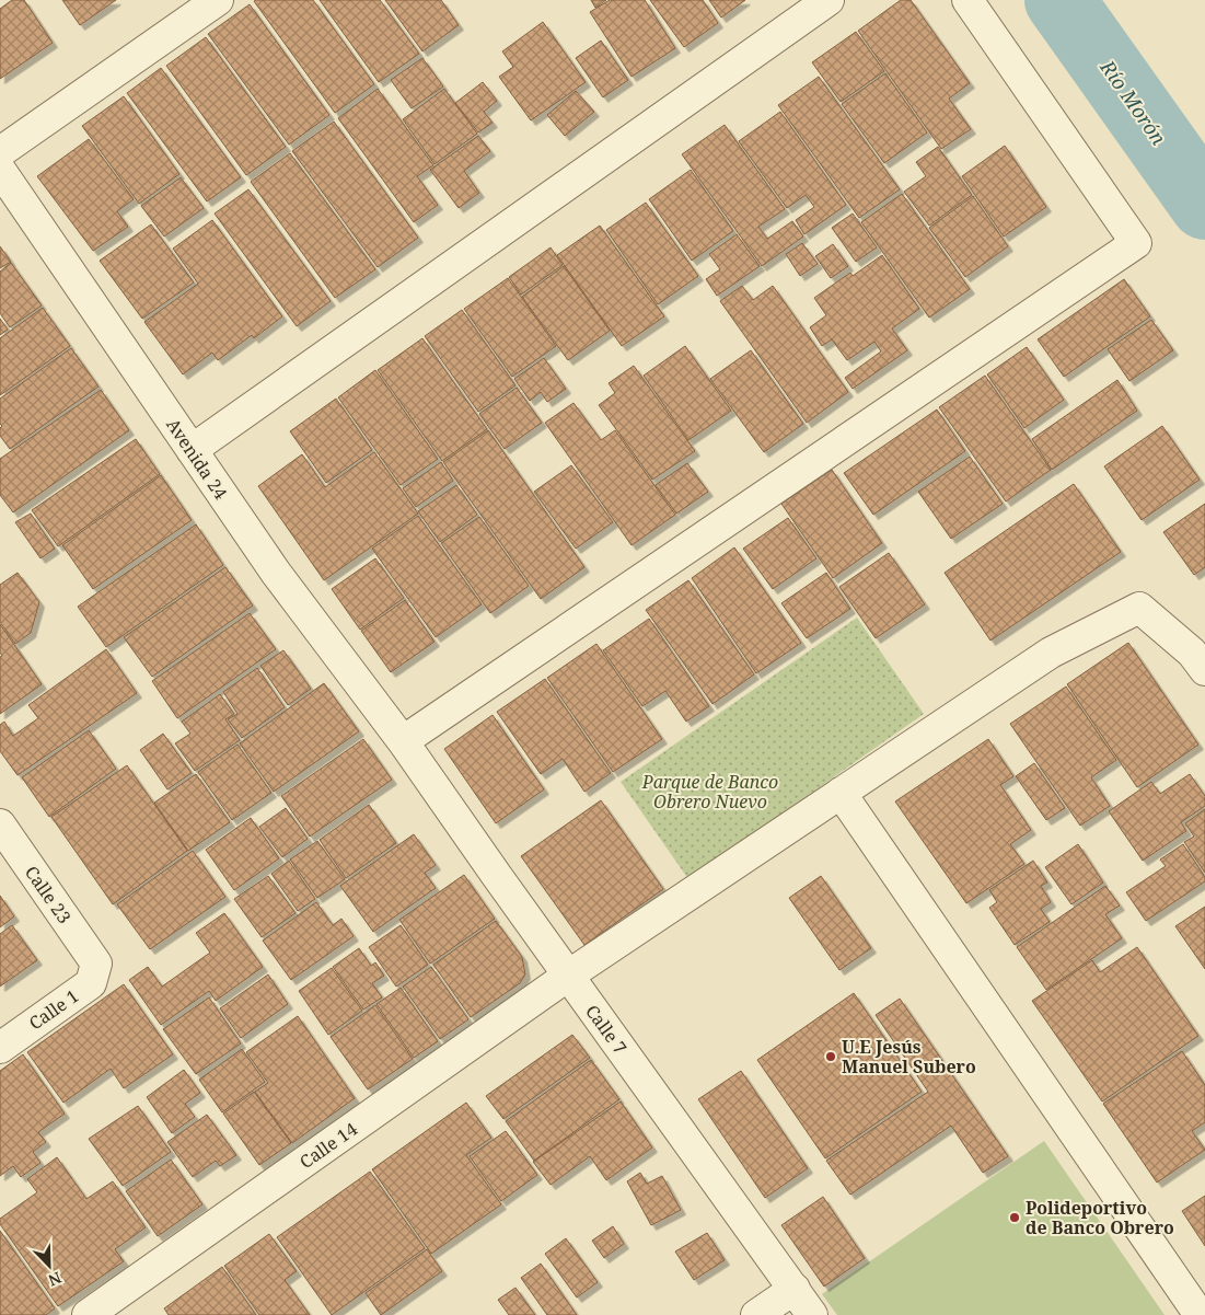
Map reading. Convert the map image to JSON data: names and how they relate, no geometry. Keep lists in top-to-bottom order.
{
  "streets": {
    "street": [
      "Avenida 24",
      "Calle 23",
      "Calle 1",
      "Calle 7",
      "Calle 14"
    ]
  },
  "crossings": [
    ["Avenida 24", "Calle 7"],
    ["Calle 23", "Calle 1"],
    ["Calle 7", "Calle 14"]
  ],
  "water": ["Río Morón"],
  "parks": ["Parque de Banco Obrero Nuevo"],
  "places": ["U.E Jesús Manuel Subero", "Polideportivo de Banco Obrero"],
  "north": "bottom right"
}
